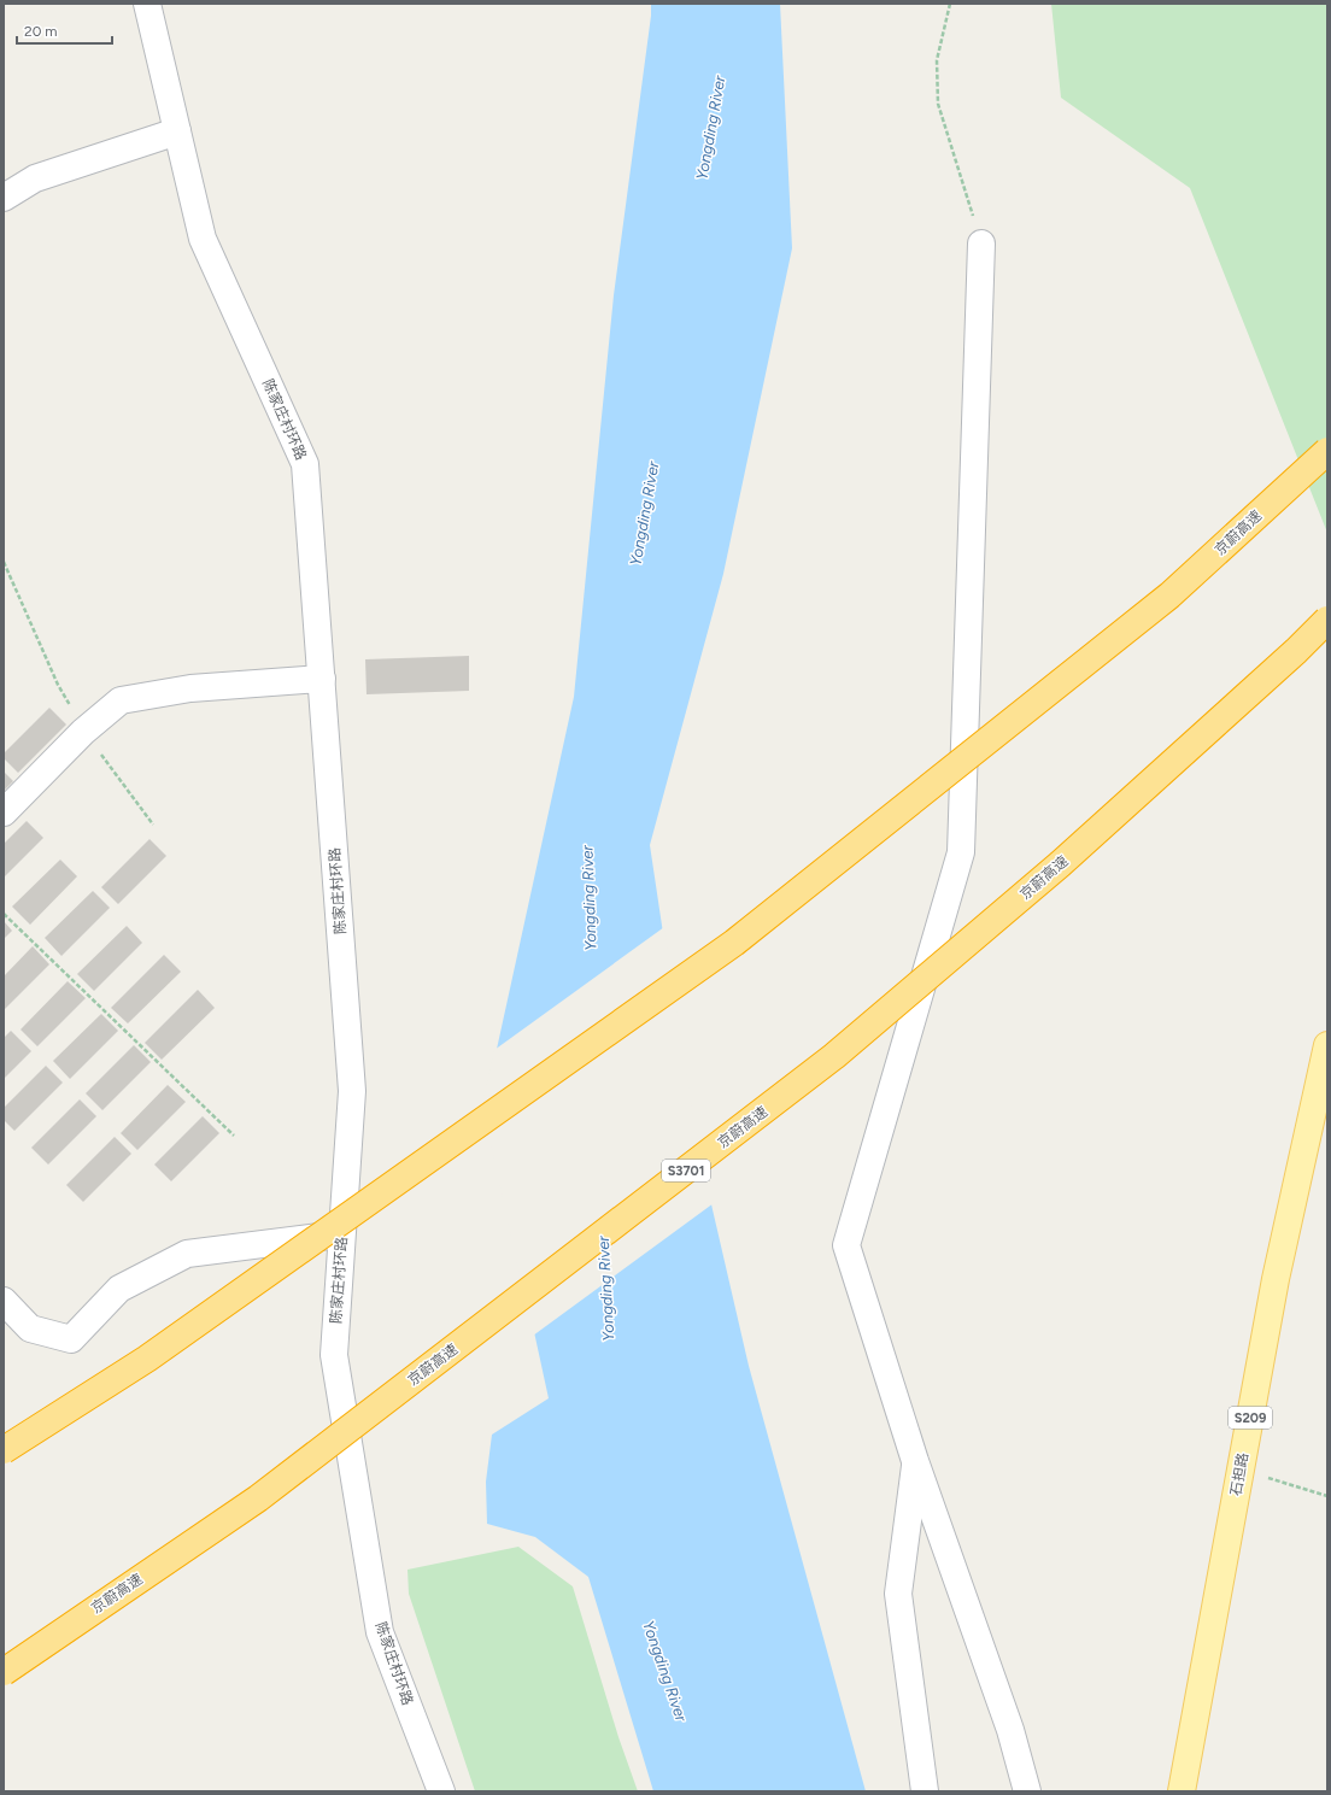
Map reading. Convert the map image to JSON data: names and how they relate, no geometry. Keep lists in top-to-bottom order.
{
  "streets": {
    "highway": ["京蔚高速", "S3701"],
    "main road": ["S209", "石担路"],
    "street": ["陈家庄村环路"]
  },
  "water": ["Yongding River"],
  "scale_bar": "20 m"
}
